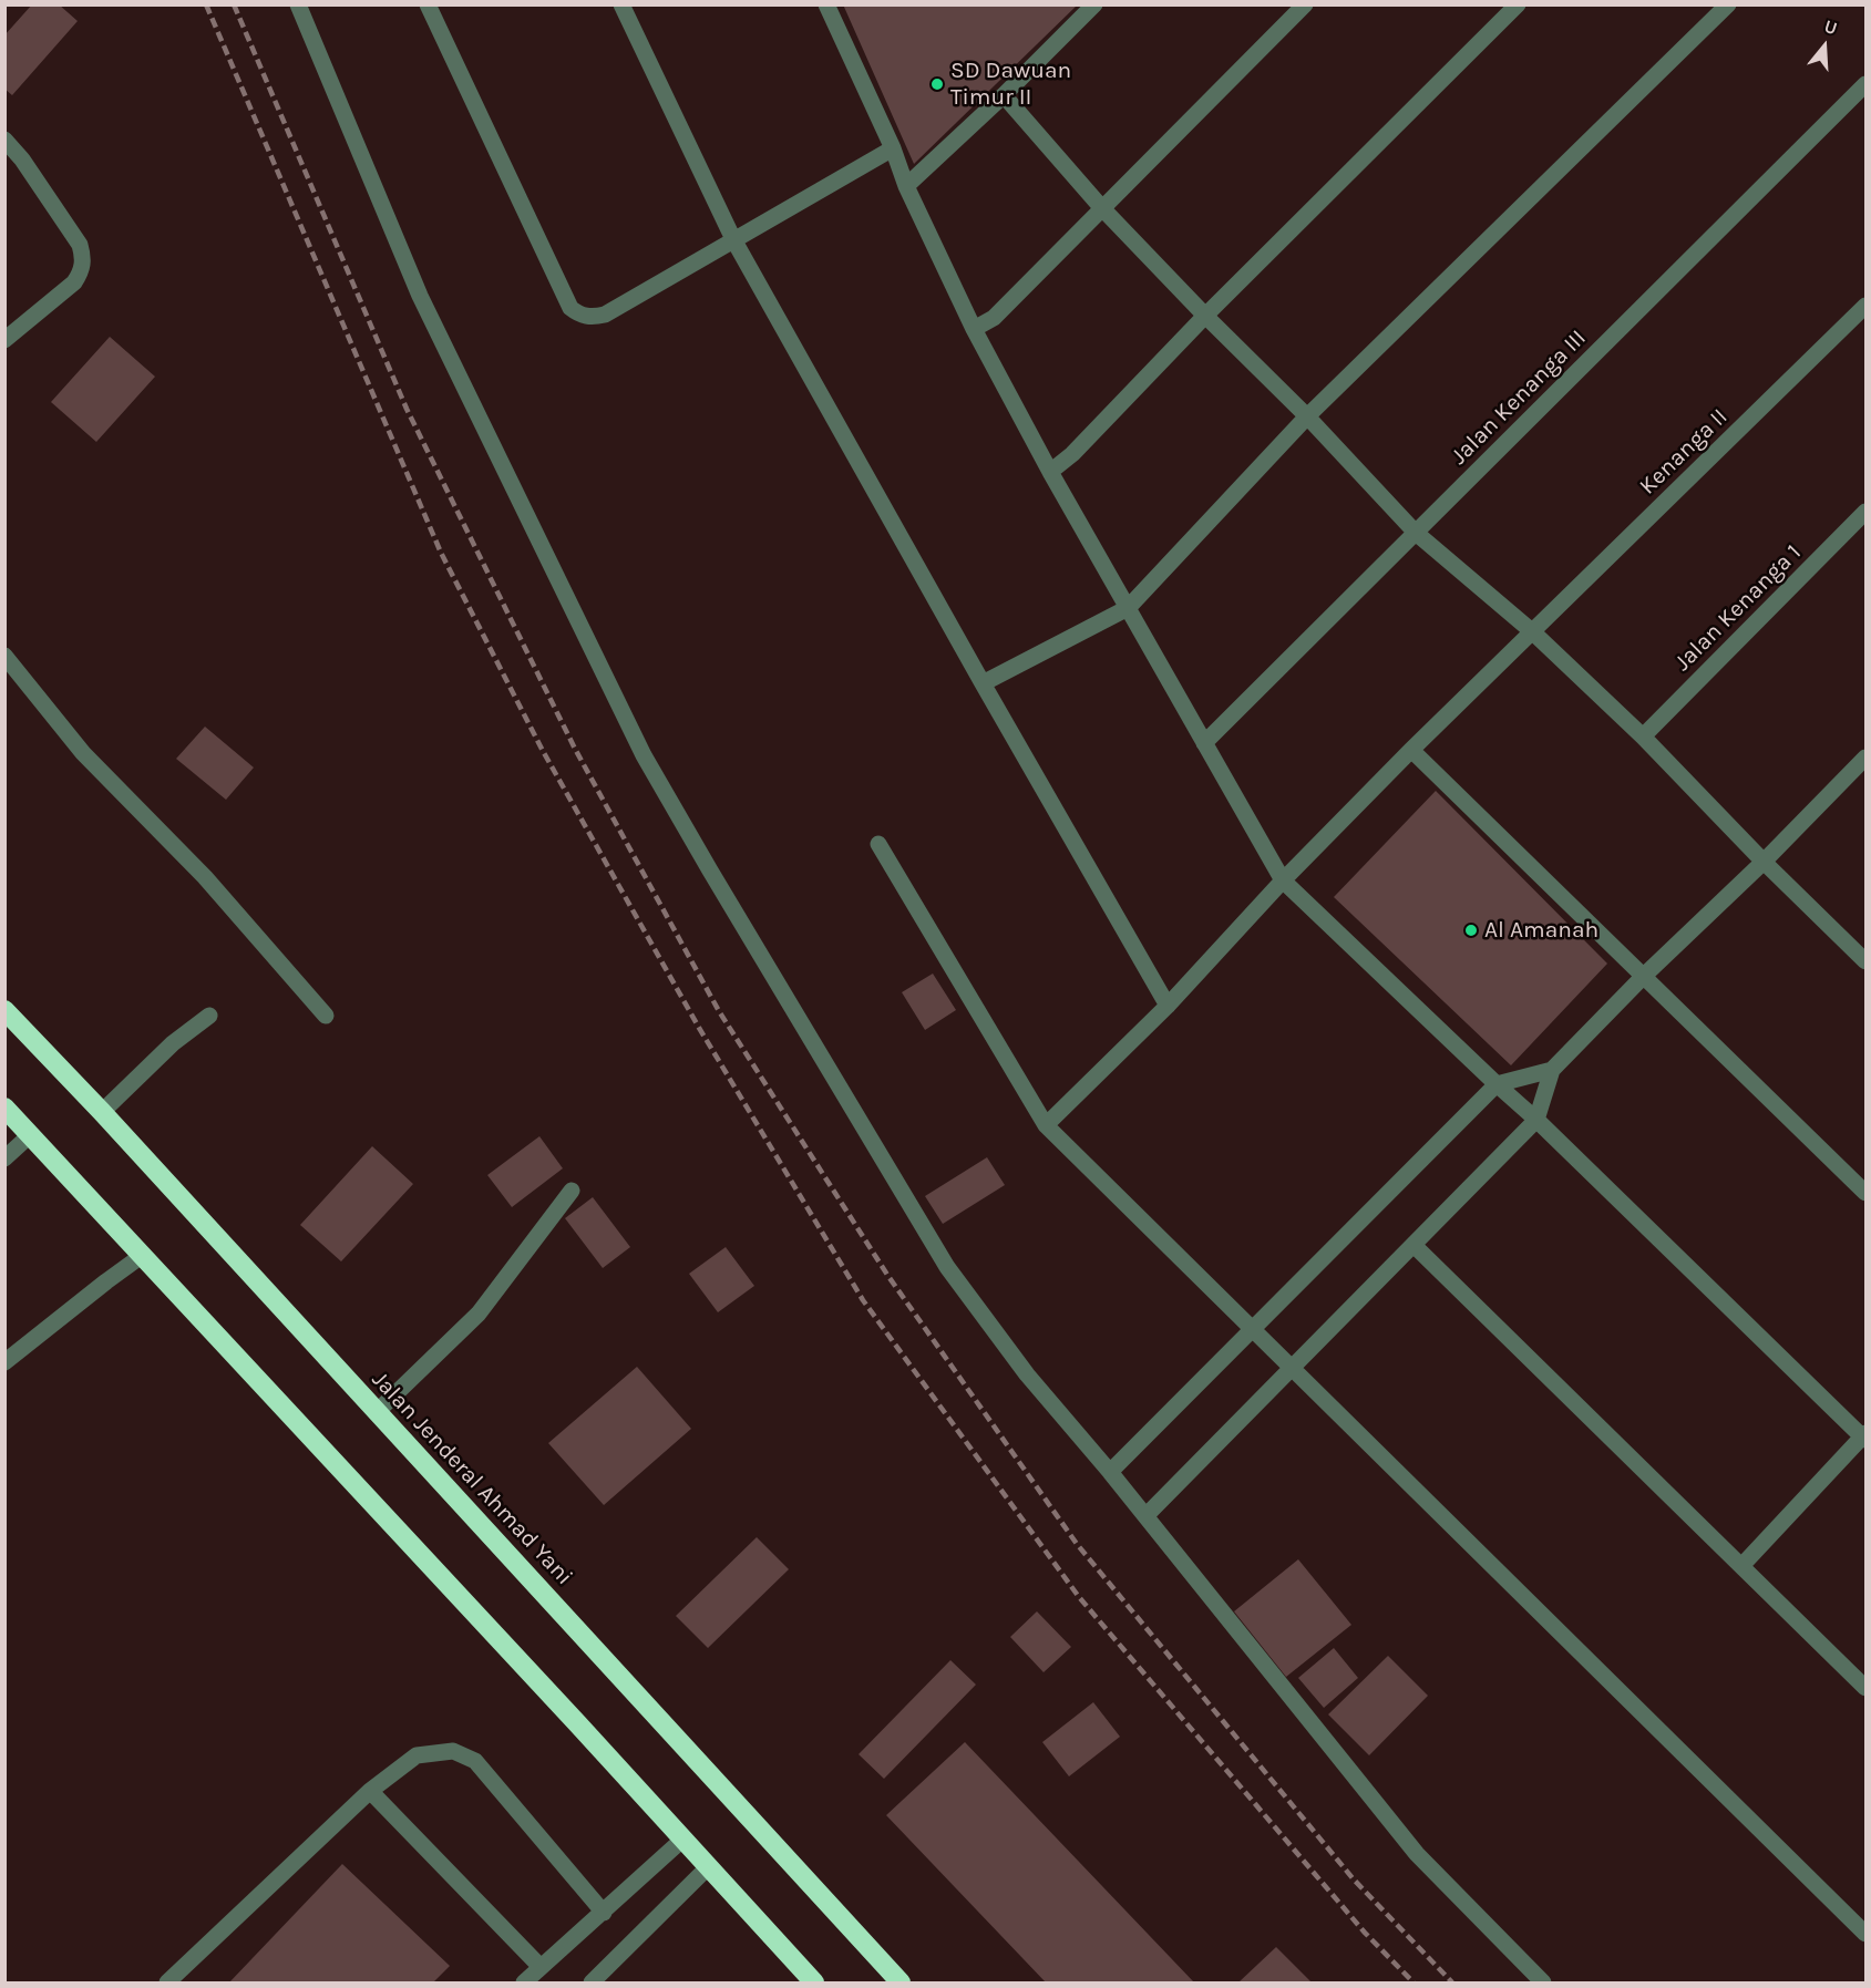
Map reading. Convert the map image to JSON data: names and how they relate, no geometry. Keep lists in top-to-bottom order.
{
  "streets": {
    "highway": ["Jalan Jenderal Ahmad Yani"],
    "street": ["Jalan Kenanga III", "Kenanga II", "Jalan Kenanga 1"]
  },
  "places": ["SD Dawuan Timur II", "Al Amanah"],
  "north": "top"
}
